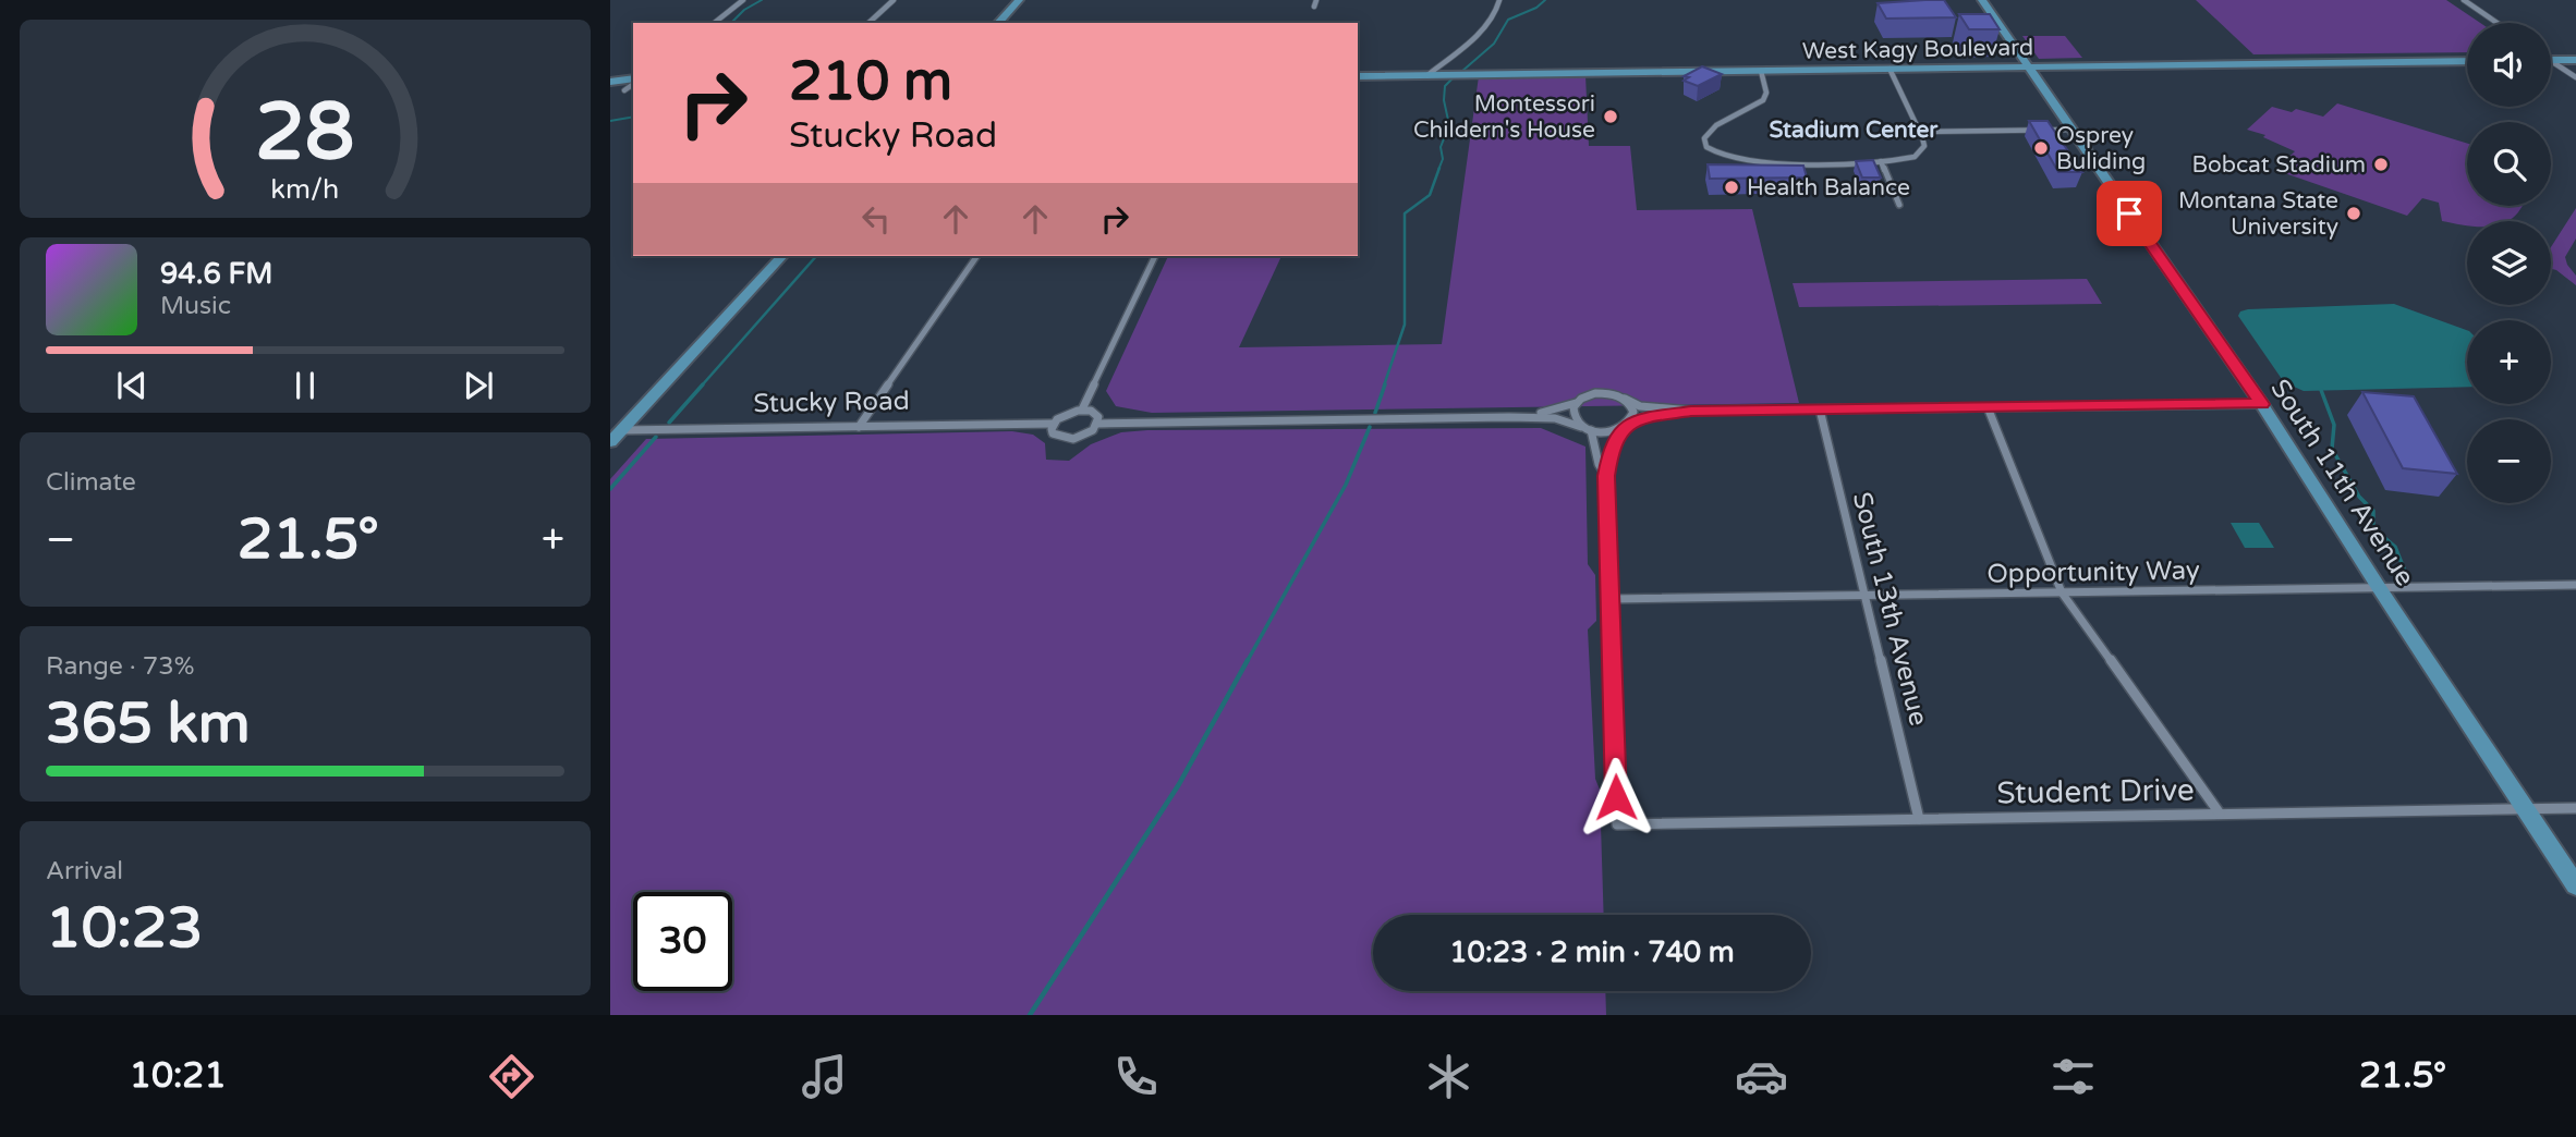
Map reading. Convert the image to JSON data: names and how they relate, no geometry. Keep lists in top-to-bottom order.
{
  "streets": {
    "main road": ["West Kagy Boulevard", "South 11th Avenue"],
    "street": [
      "Stucky Road",
      "Opportunity Way",
      "South 13th Avenue",
      "Student Drive"
    ]
  },
  "crossings": [
    ["West Kagy Boulevard", "South 11th Avenue"],
    ["South 11th Avenue", "Opportunity Way"],
    ["South 11th Avenue", "Student Drive"],
    ["Opportunity Way", "South 13th Avenue"],
    ["Opportunity Way", "Student Drive"],
    ["South 13th Avenue", "Student Drive"]
  ],
  "districts": ["Stadium Center"],
  "places": [
    "Montessori Childern's House",
    "Osprey Buliding",
    "Bobcat Stadium",
    "Health Balance",
    "Montana State University"
  ],
  "page": {
    "map_buttons": ["+", "−"],
    "turn": ["210 m", "Stucky Road"],
    "song": ["94.6 FM", "Music"],
    "tile": [
      "Climate",
      ["Range · 73%", "365 km"],
      ["Arrival", "10:23"]
    ],
    "heat": ["−", "21.5°", "+"],
    "limit": "30",
    "trip": "10:23 · 2 min · 740 m",
    "tabs": ["10:21", "21.5°"],
    "gauge": ["28", "km/h"]
  }
}
